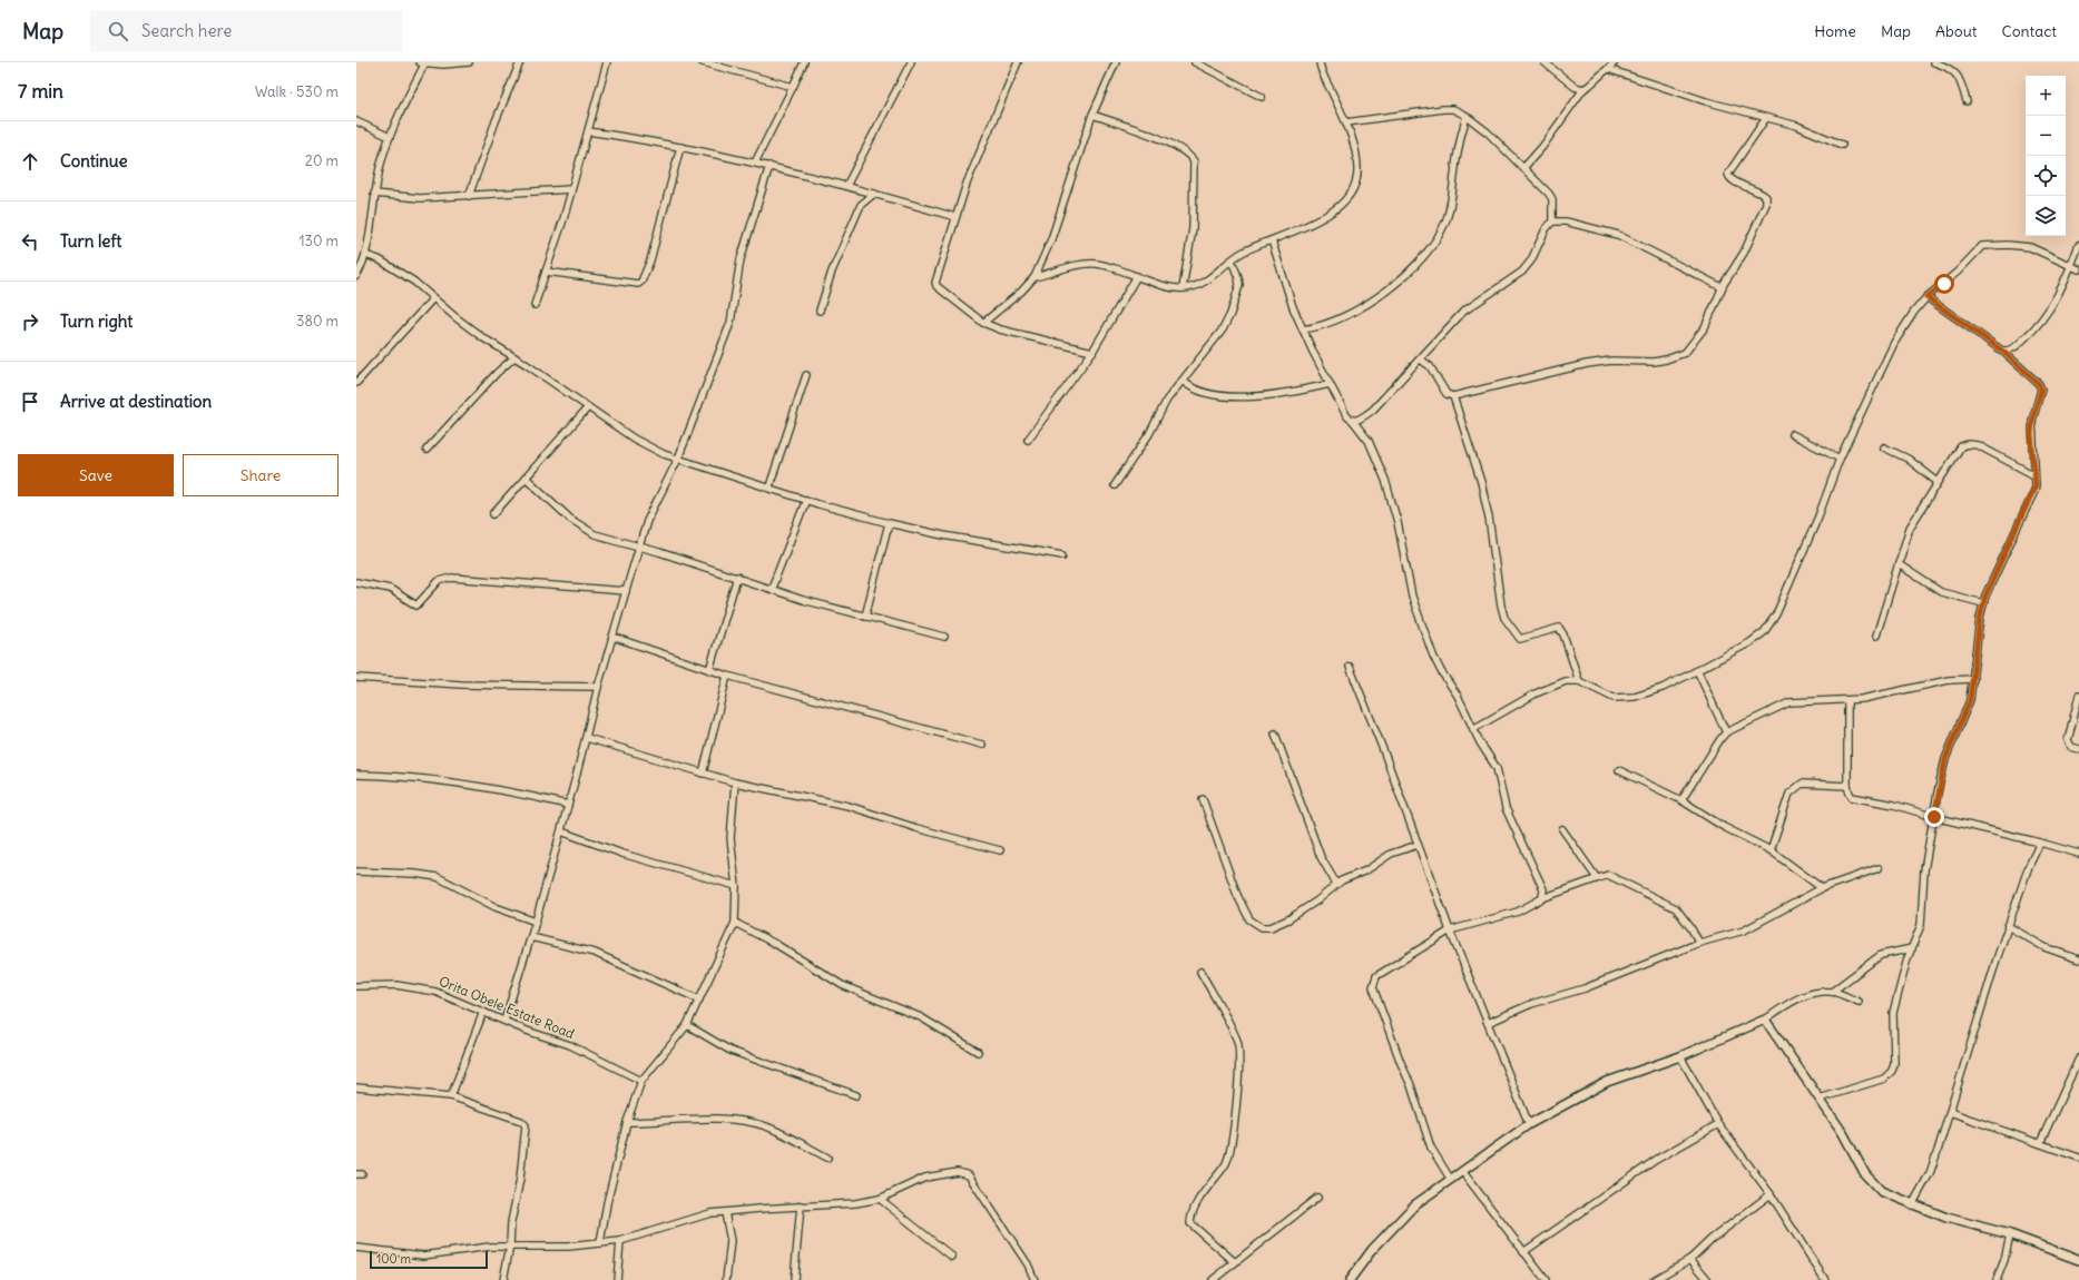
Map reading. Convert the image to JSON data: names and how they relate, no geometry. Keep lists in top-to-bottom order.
{
  "streets": {
    "street": ["Orita Obele Estate Road"]
  },
  "scale_bar": "100 m",
  "page": {
    "header": "Map",
    "search": "Search here",
    "nav": [
      "Home",
      "Map",
      "About",
      "Contact"
    ],
    "heading": ["7 min", "Walk · 530 m"],
    "map_buttons": ["+", "−"],
    "list": [
      ["Continue", "20 m"],
      ["Turn left", "130 m"],
      ["Turn right", "380 m"],
      "Arrive at destination"
    ],
    "buttons": ["Save", "Share"],
    "scale": "100 m"
  }
}
